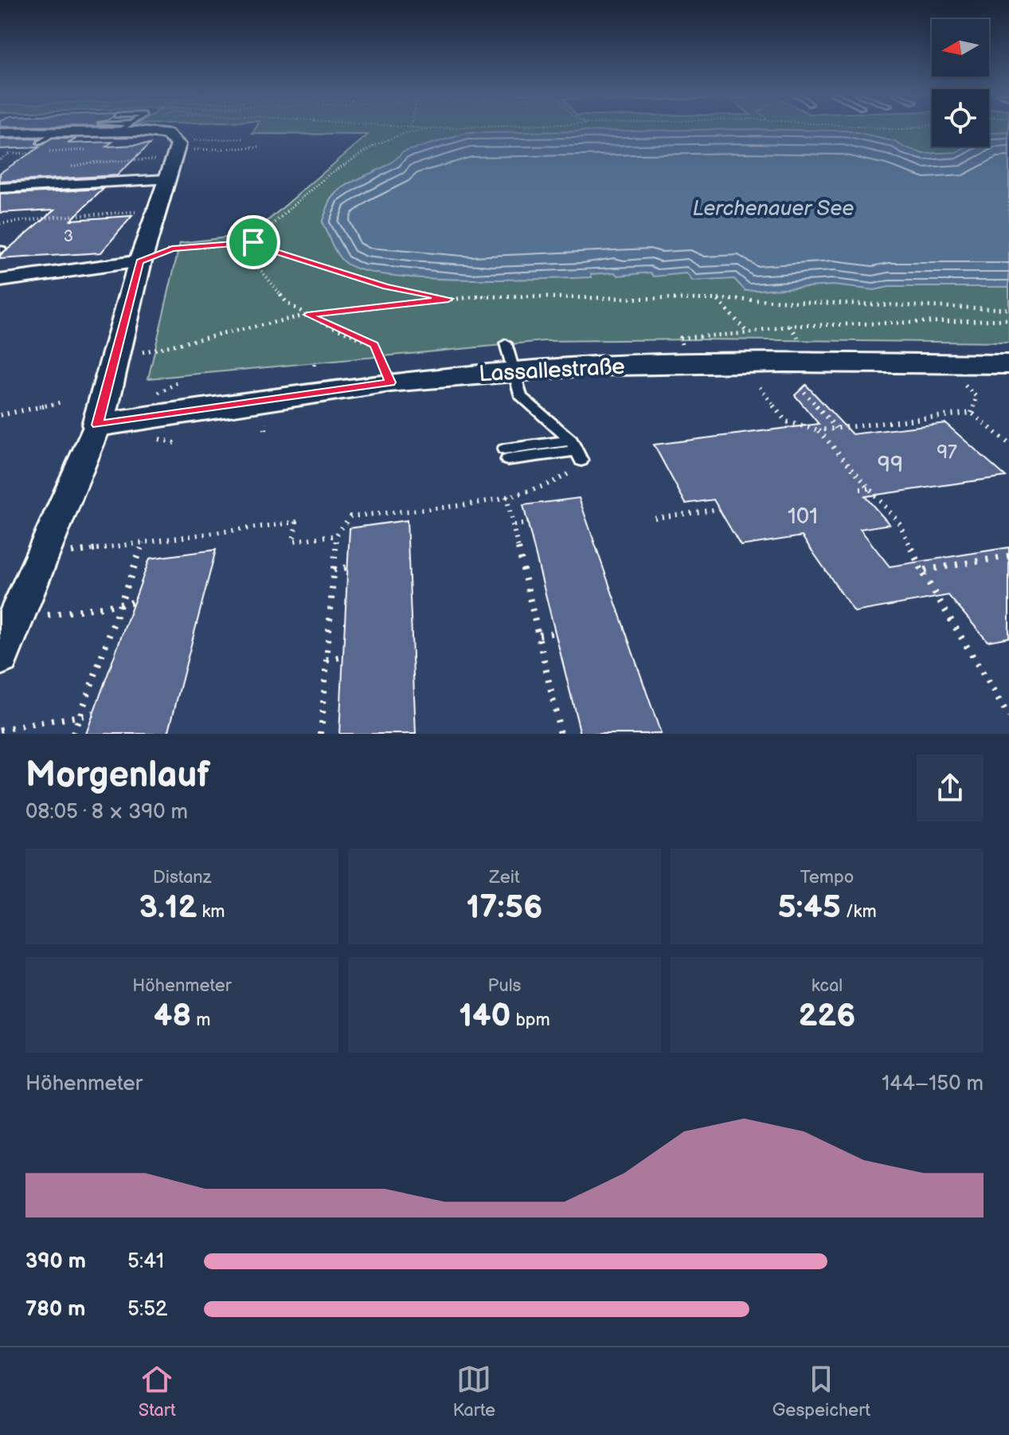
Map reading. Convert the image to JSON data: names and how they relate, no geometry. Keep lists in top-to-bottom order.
{
  "streets": {
    "street": ["Lassallestraße"]
  },
  "water": ["Lerchenauer See"],
  "house_numbers": [
    "3",
    "97",
    "99",
    "101"
  ],
  "north": "left",
  "page": {
    "heading": ["Morgenlauf", "08:05 · 8 × 390 m"],
    "stats": [
      ["Distanz", "3.12 km"],
      ["Zeit", "17:56"],
      ["Tempo", "5:45 /km"],
      ["Höhenmeter", "48 m"],
      ["Puls", "140 bpm"],
      ["kcal", "226"]
    ],
    "chart": ["Höhenmeter", "144–150 m"],
    "list": [
      {
        "name": "390 m",
        "note": "5:41"
      },
      {
        "name": "780 m",
        "note": "5:52"
      }
    ],
    "tabs": ["Start", "Karte", "Gespeichert"]
  }
}
